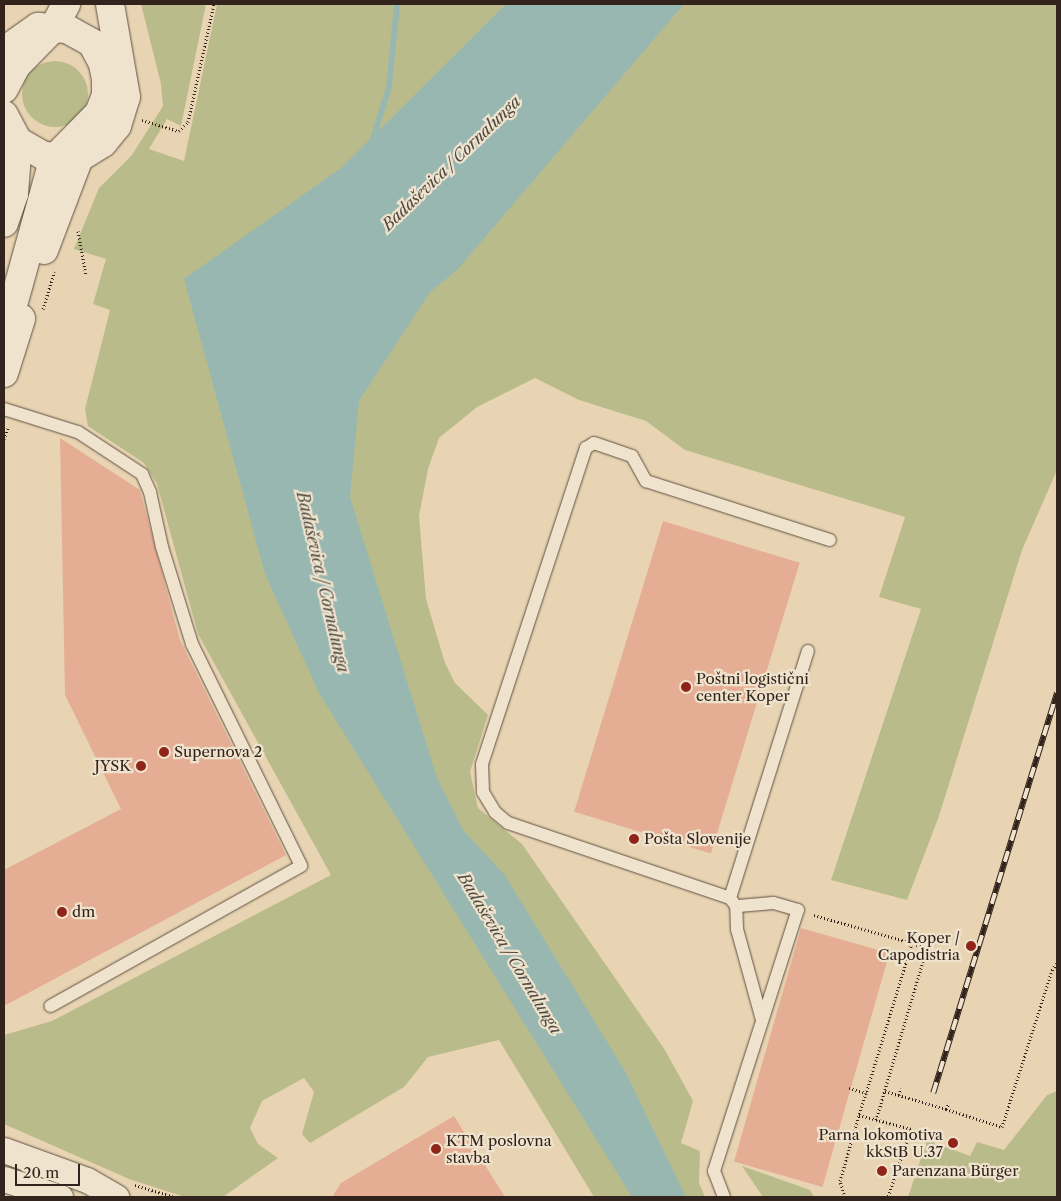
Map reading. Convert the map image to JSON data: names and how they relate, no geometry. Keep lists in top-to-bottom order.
{
  "water": ["Badaševica / Cornalunga"],
  "places": [
    "Poštni logistični center Koper",
    "Supernova 2",
    "JYSK",
    "Pošta Slovenije",
    "dm",
    "Koper / Capodistria",
    "Parna lokomotiva kkStB U.37",
    "KTM poslovna stavba",
    "Parenzana Bürger"
  ],
  "scale_bar": "20 m"
}
